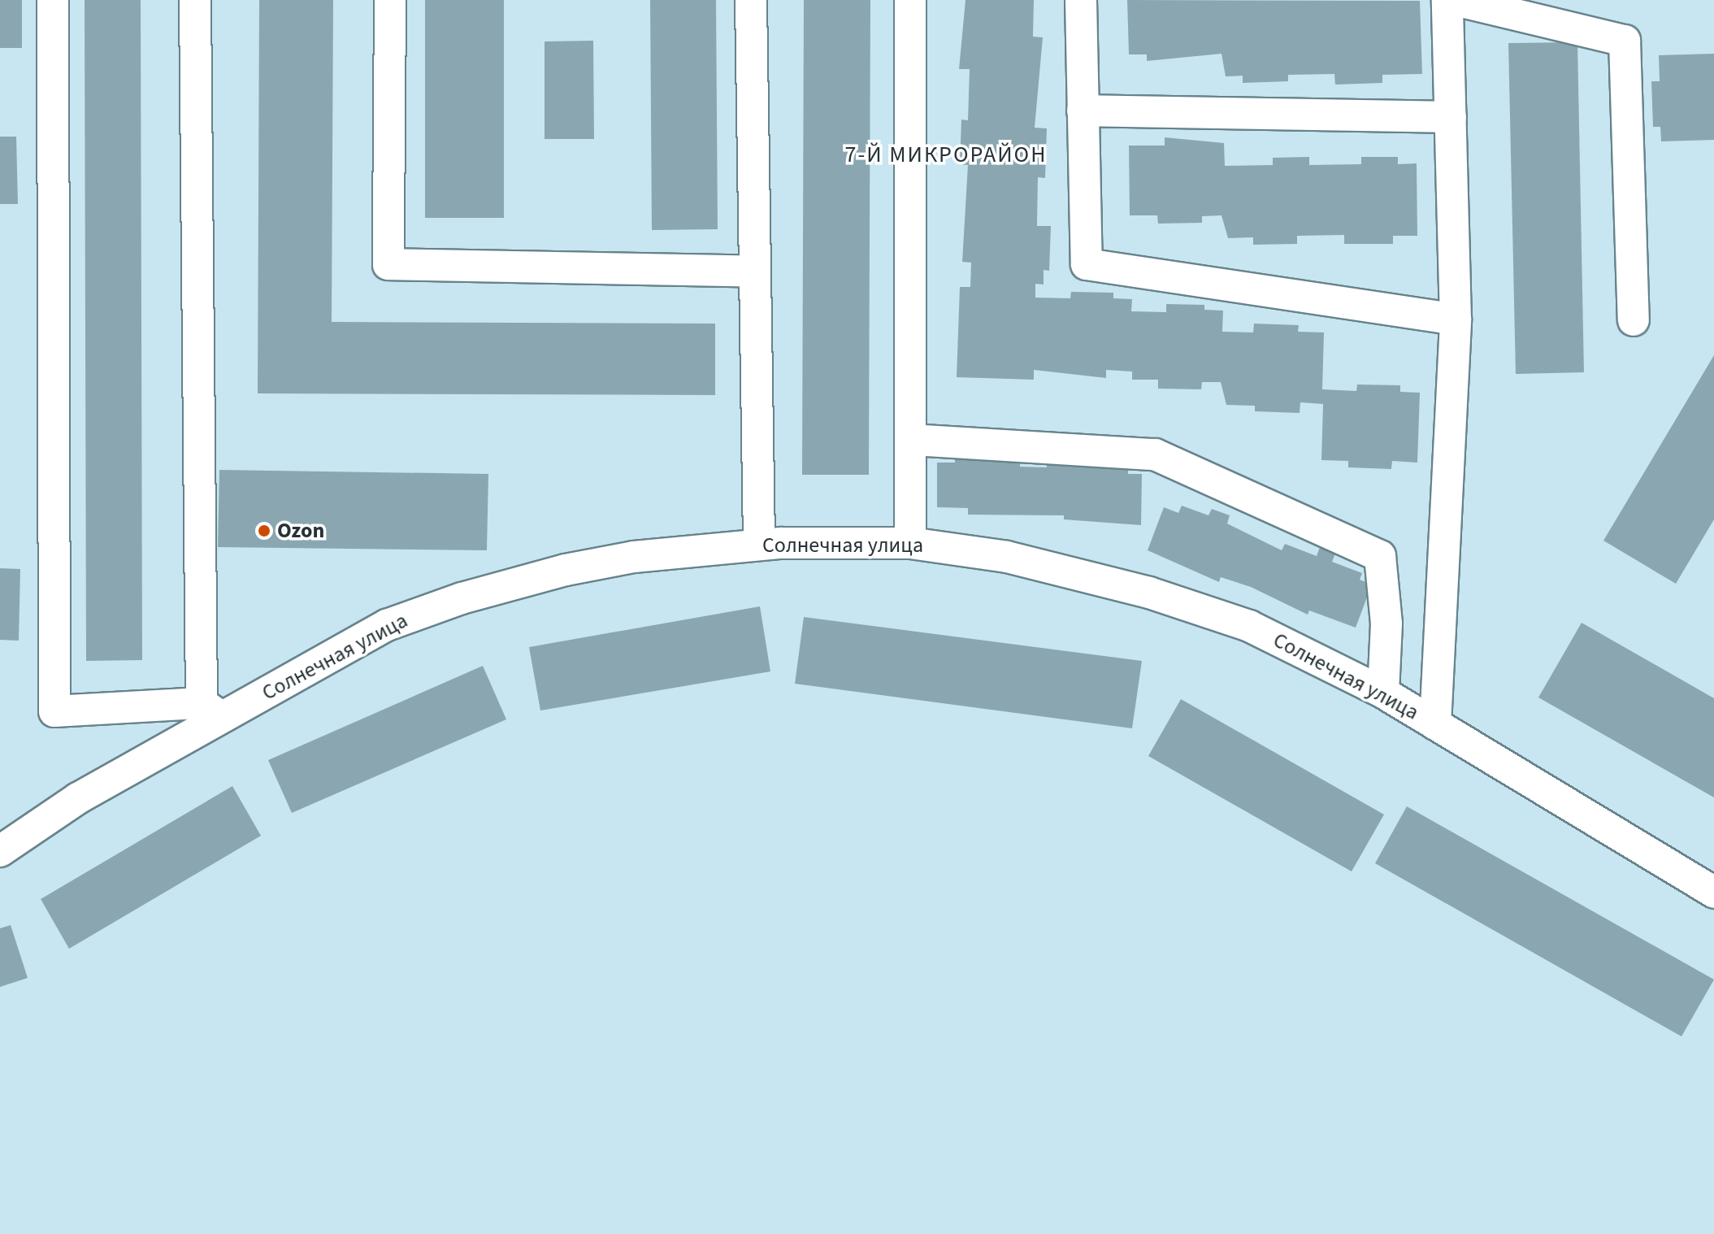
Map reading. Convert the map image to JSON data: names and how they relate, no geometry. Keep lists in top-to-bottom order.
{
  "streets": {
    "street": ["Солнечная улица"]
  },
  "districts": ["7-Й МИКРОРАЙОН"],
  "places": ["Ozon"]
}
